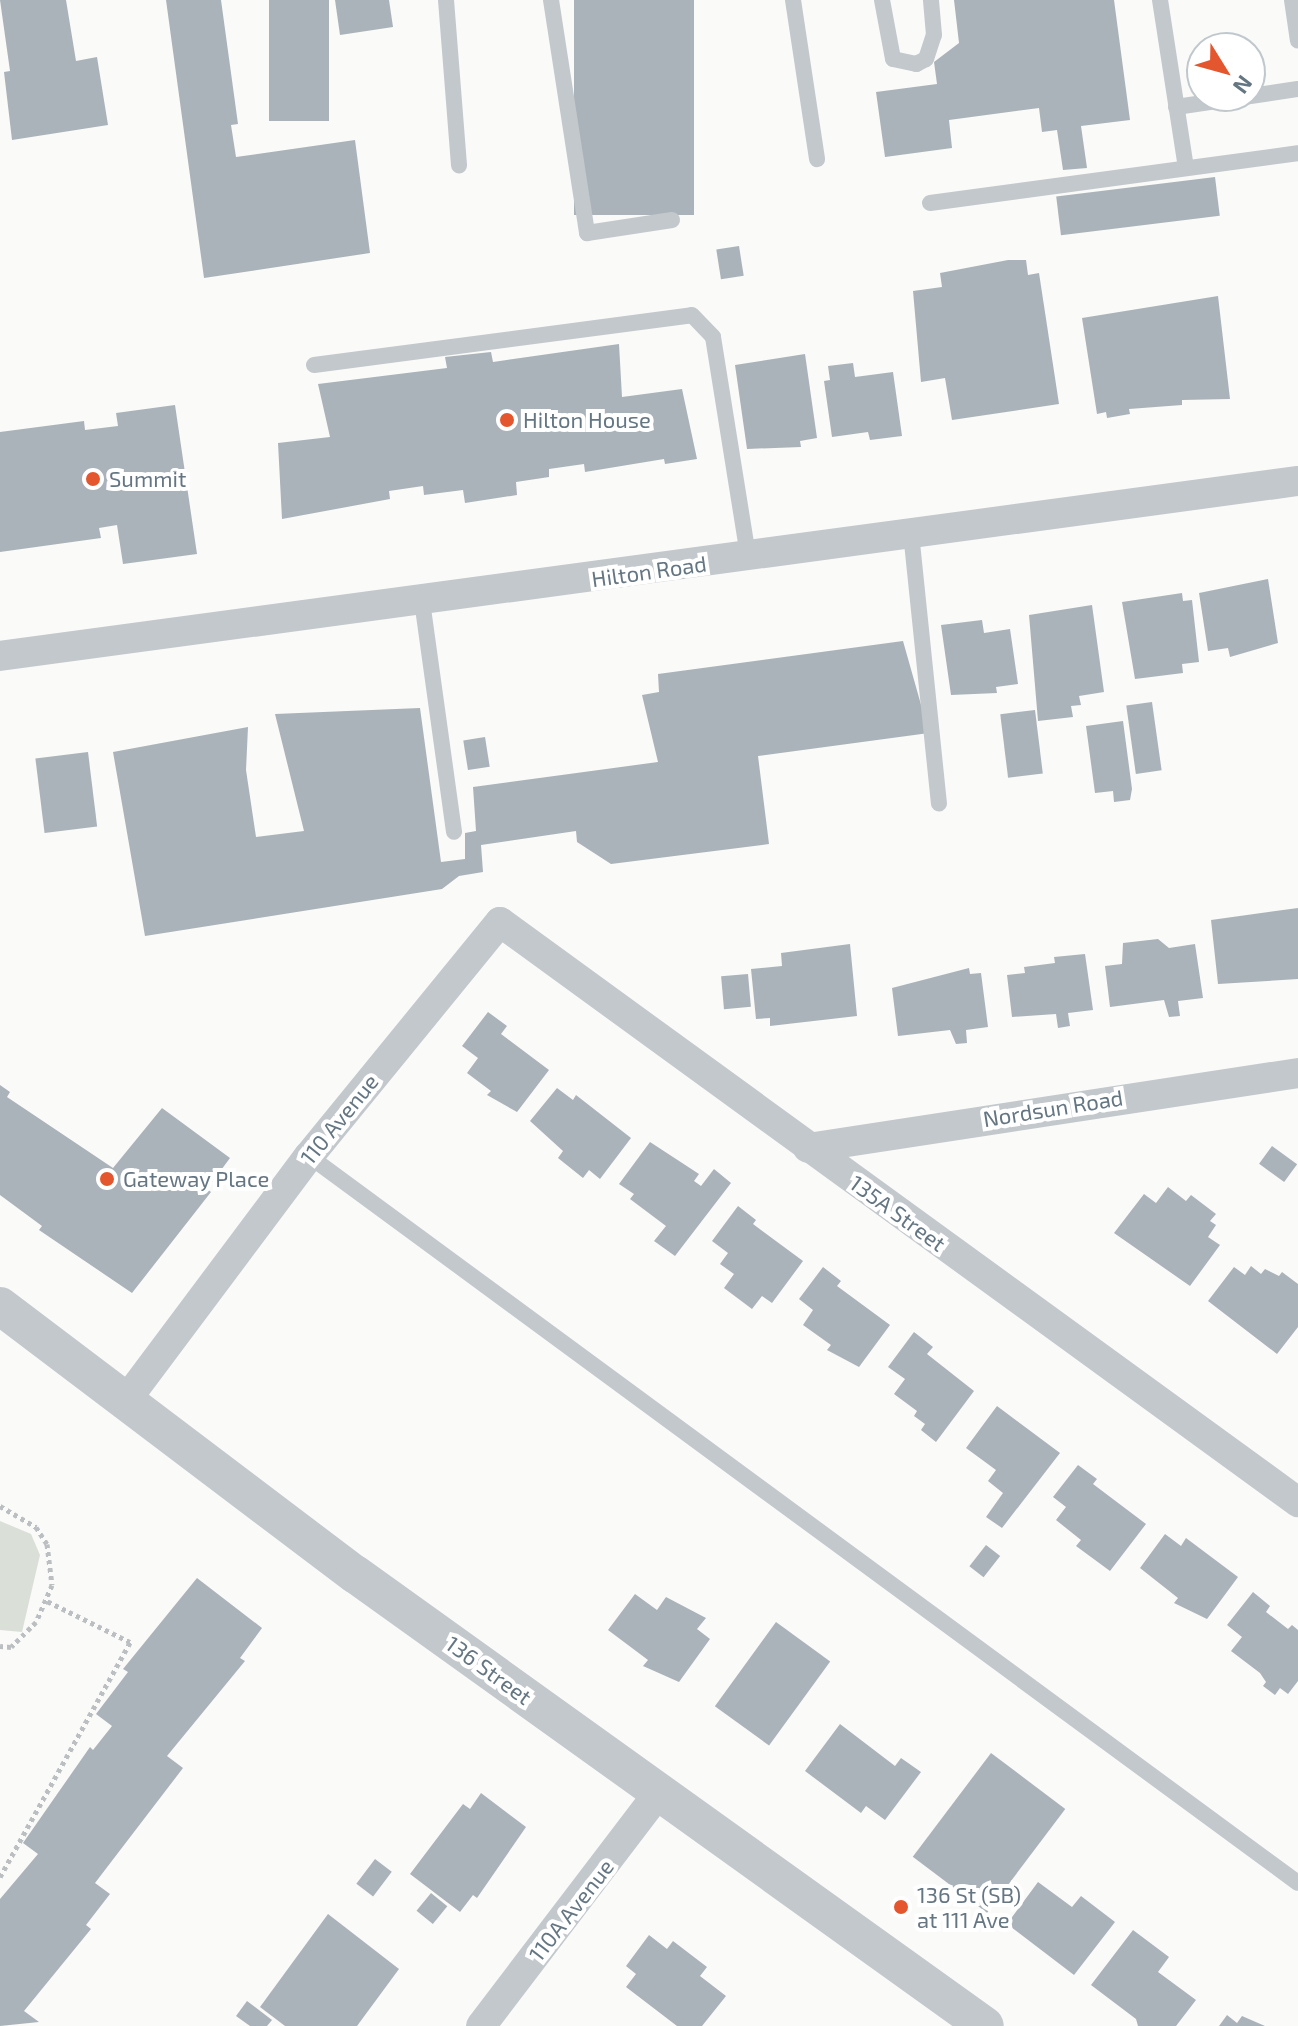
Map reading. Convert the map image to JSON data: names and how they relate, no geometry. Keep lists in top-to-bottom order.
{
  "streets": {
    "street": [
      "Hilton Road",
      "Nordsun Road",
      "110 Avenue",
      "135A Street",
      "136 Street",
      "110A Avenue"
    ]
  },
  "crossings": [
    ["Nordsun Road", "135A Street"],
    ["110 Avenue", "135A Street"],
    ["110 Avenue", "136 Street"],
    ["136 Street", "110A Avenue"]
  ],
  "places": [
    "Hilton House",
    "Summit",
    "Gateway Place",
    "136 St (SB) at 111 Ave"
  ],
  "north": "bottom right"
}
